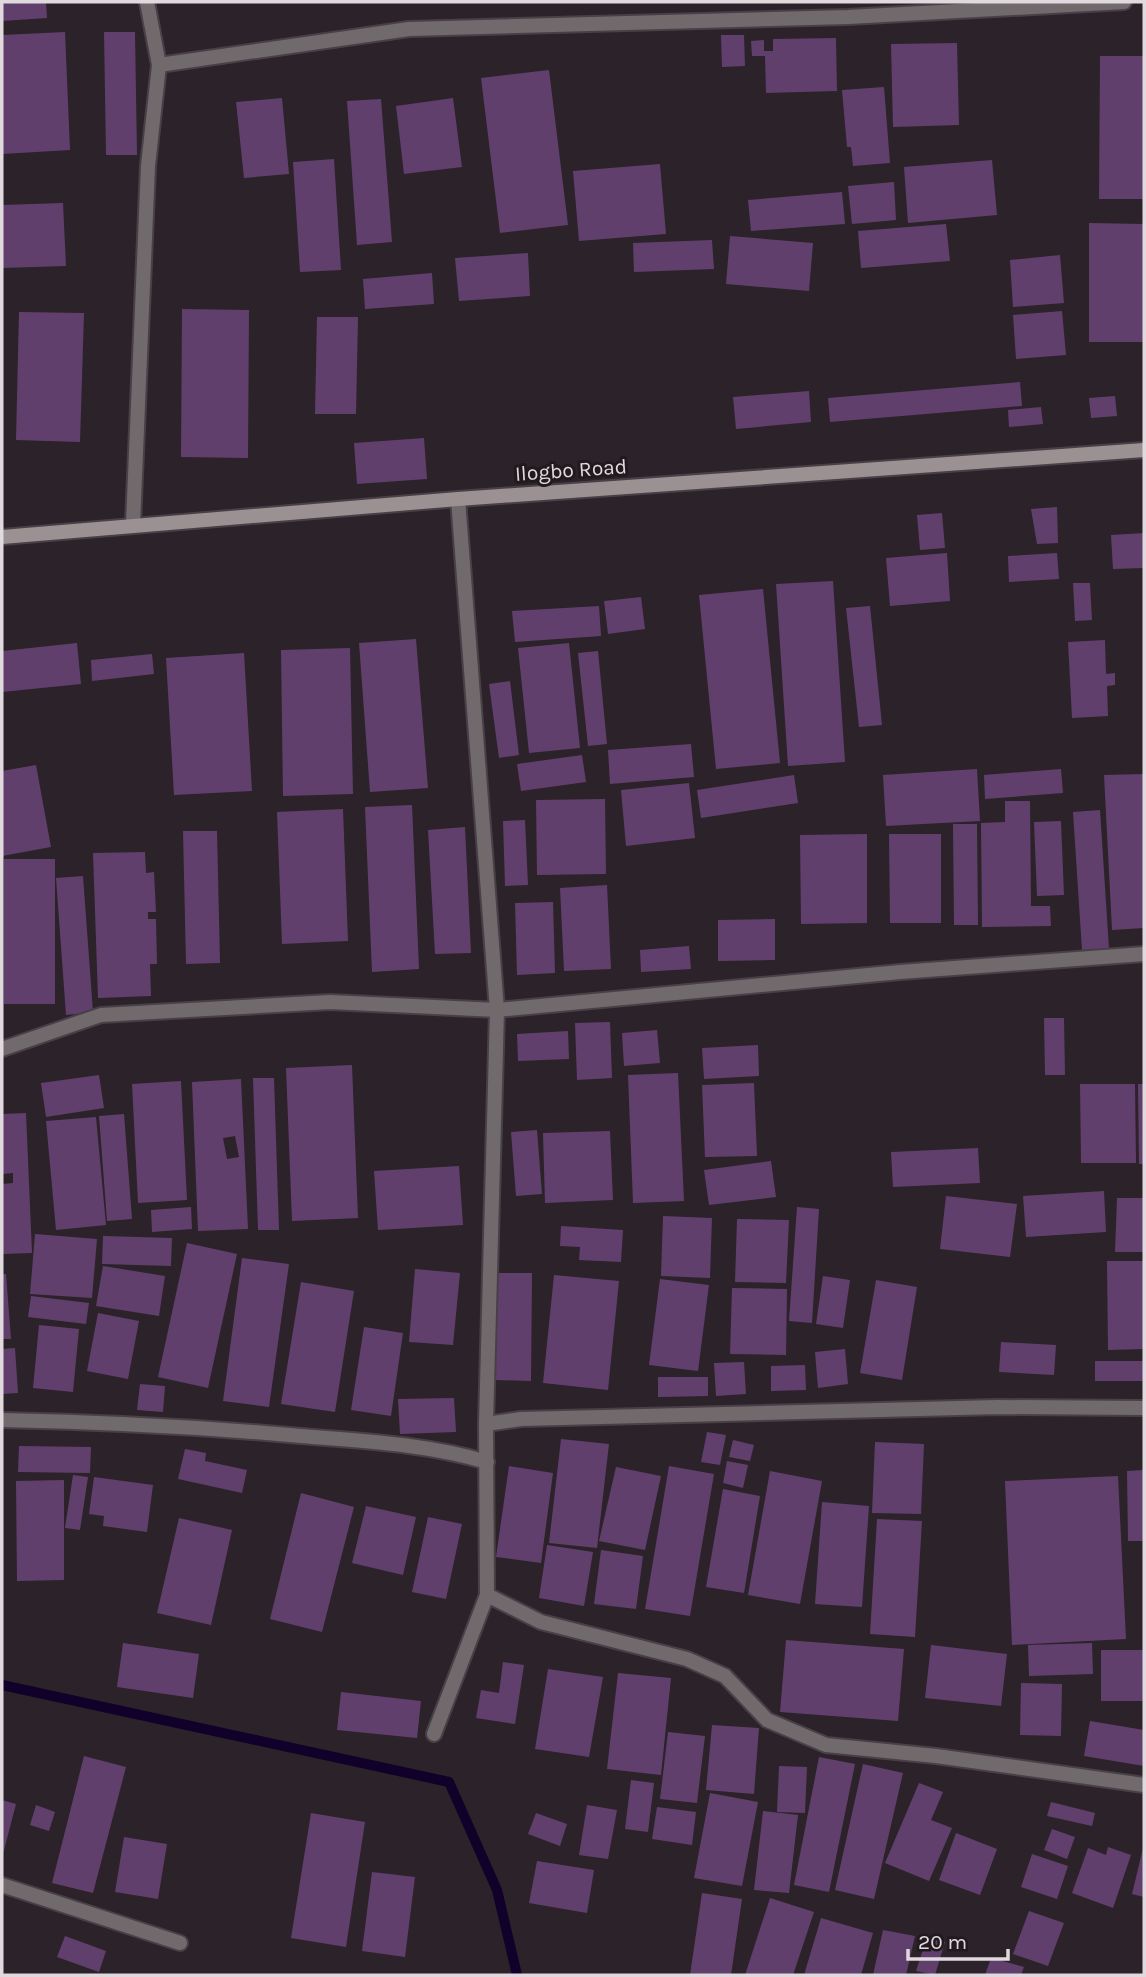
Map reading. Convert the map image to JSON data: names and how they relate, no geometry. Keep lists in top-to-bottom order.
{
  "streets": {
    "main road": ["Ilogbo Road"]
  },
  "scale_bar": "20 m"
}
